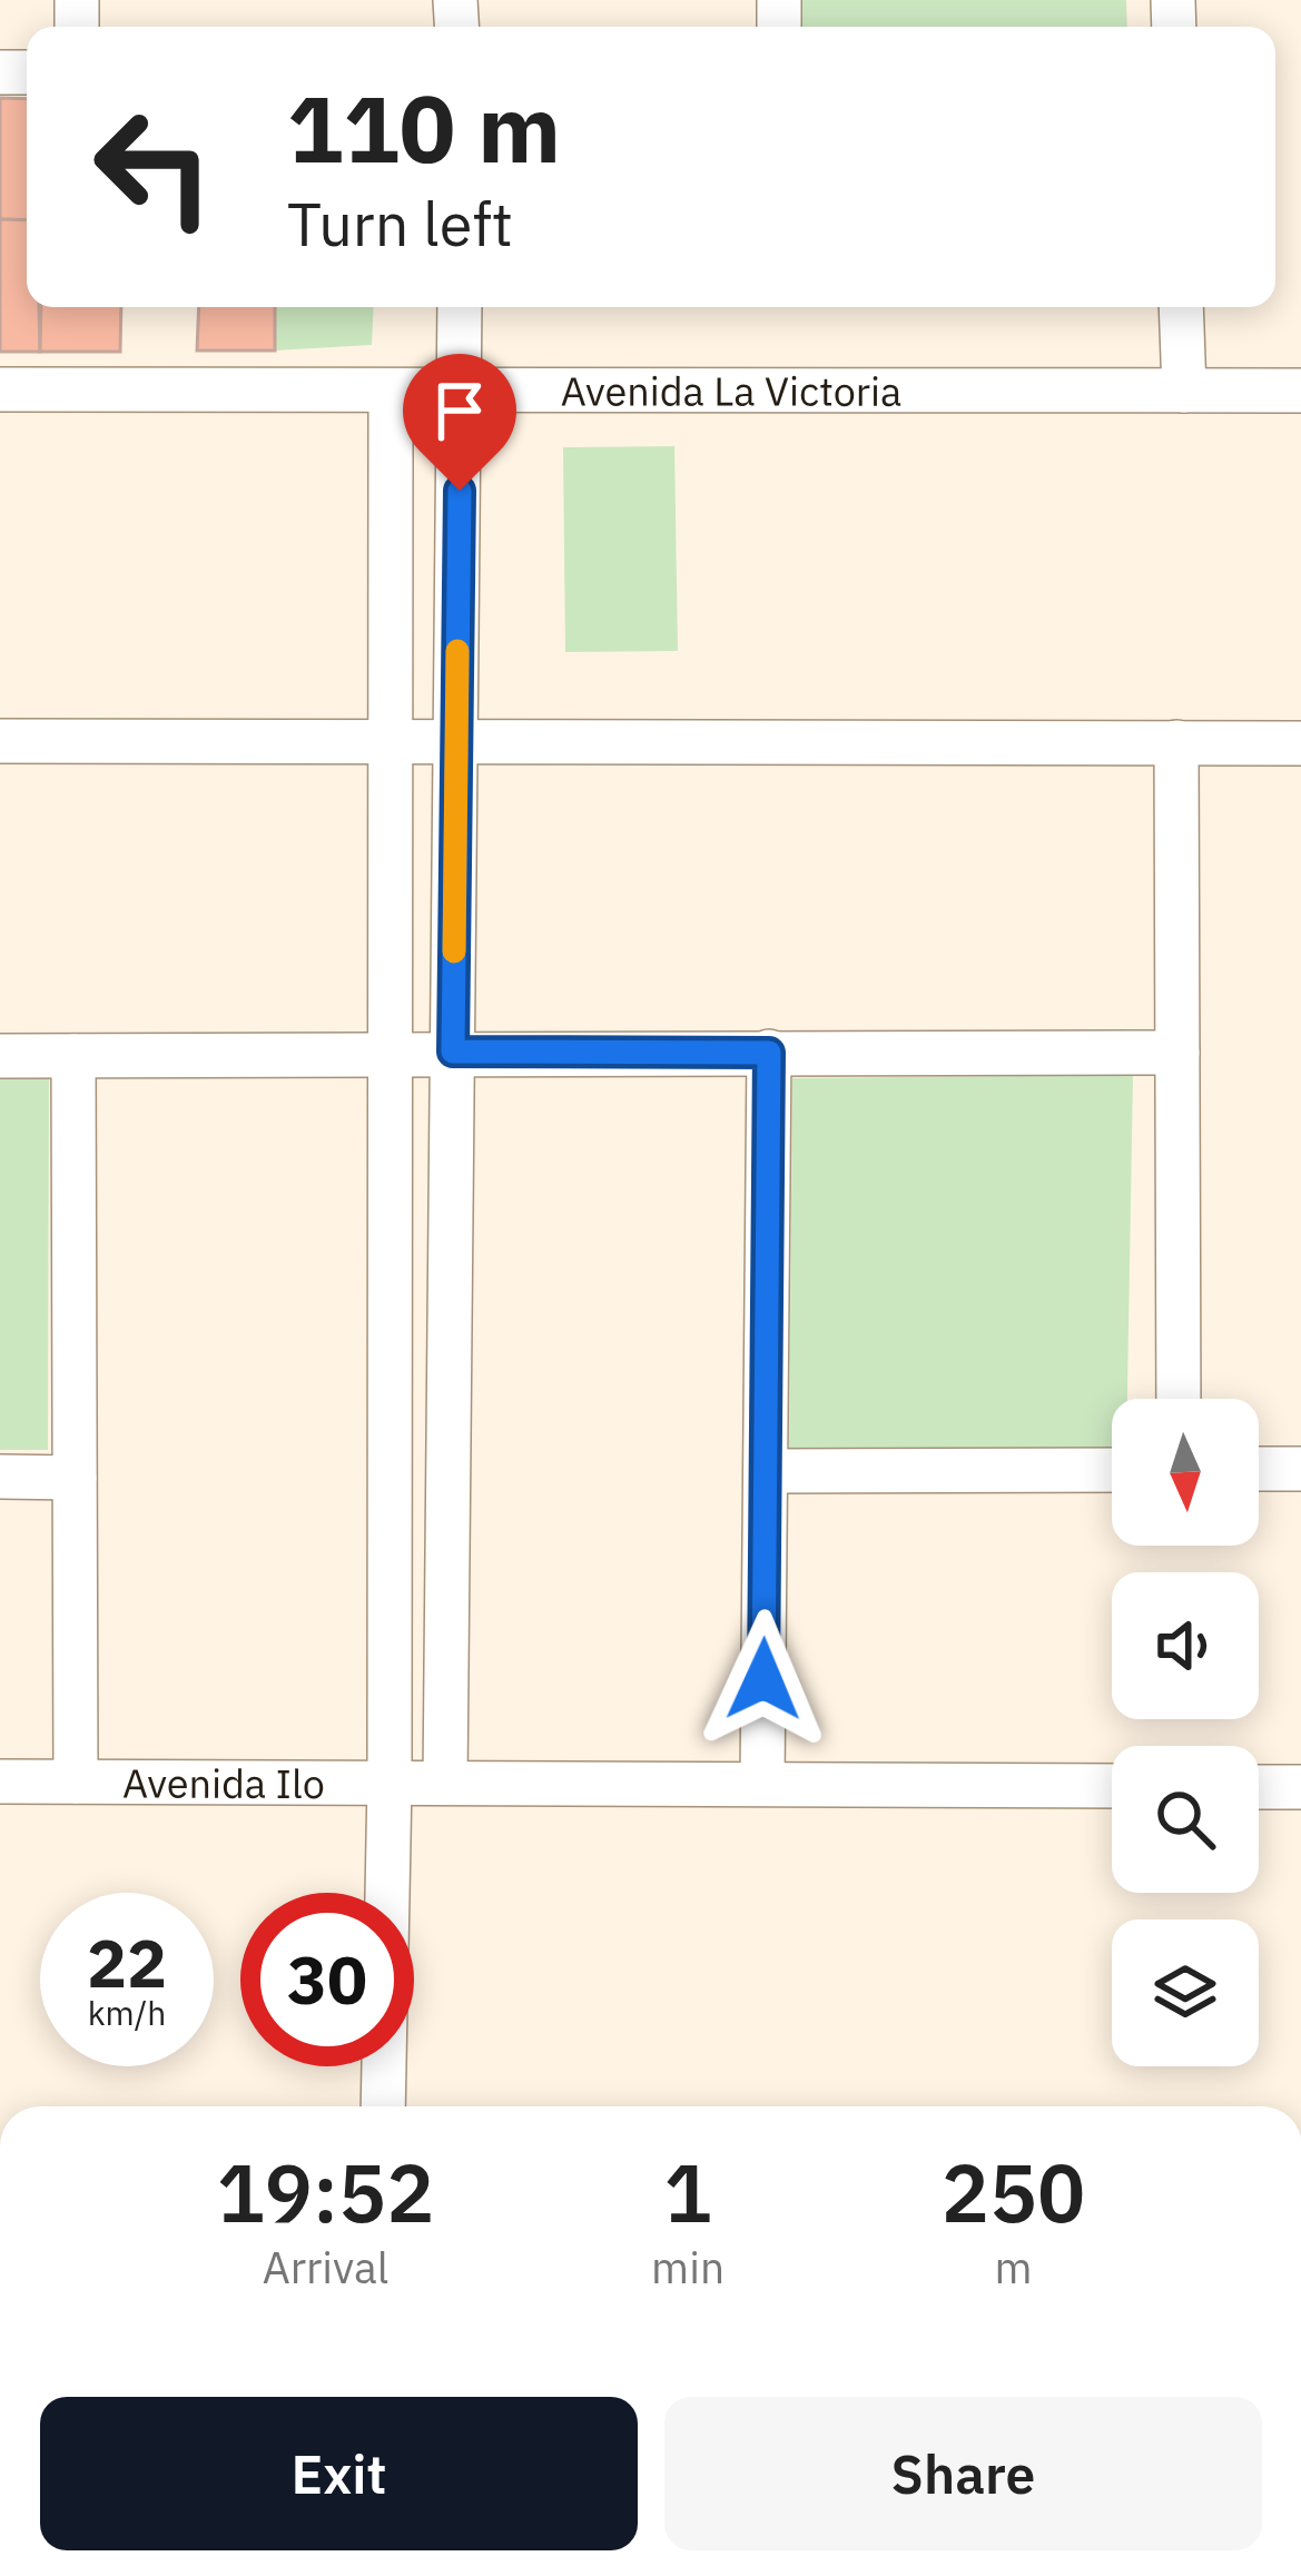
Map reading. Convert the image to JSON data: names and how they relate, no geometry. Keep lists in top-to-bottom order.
{
  "streets": {
    "street": ["Avenida La Victoria", "Avenida Ilo"]
  },
  "north": "bottom",
  "page": {
    "turn": ["110 m", "Turn left"],
    "speed": "22 km/h",
    "limit": "30",
    "eta": [
      "19:52",
      "Arrival",
      "1",
      "min",
      "250",
      "m"
    ],
    "buttons": ["Exit", "Share"]
  }
}
